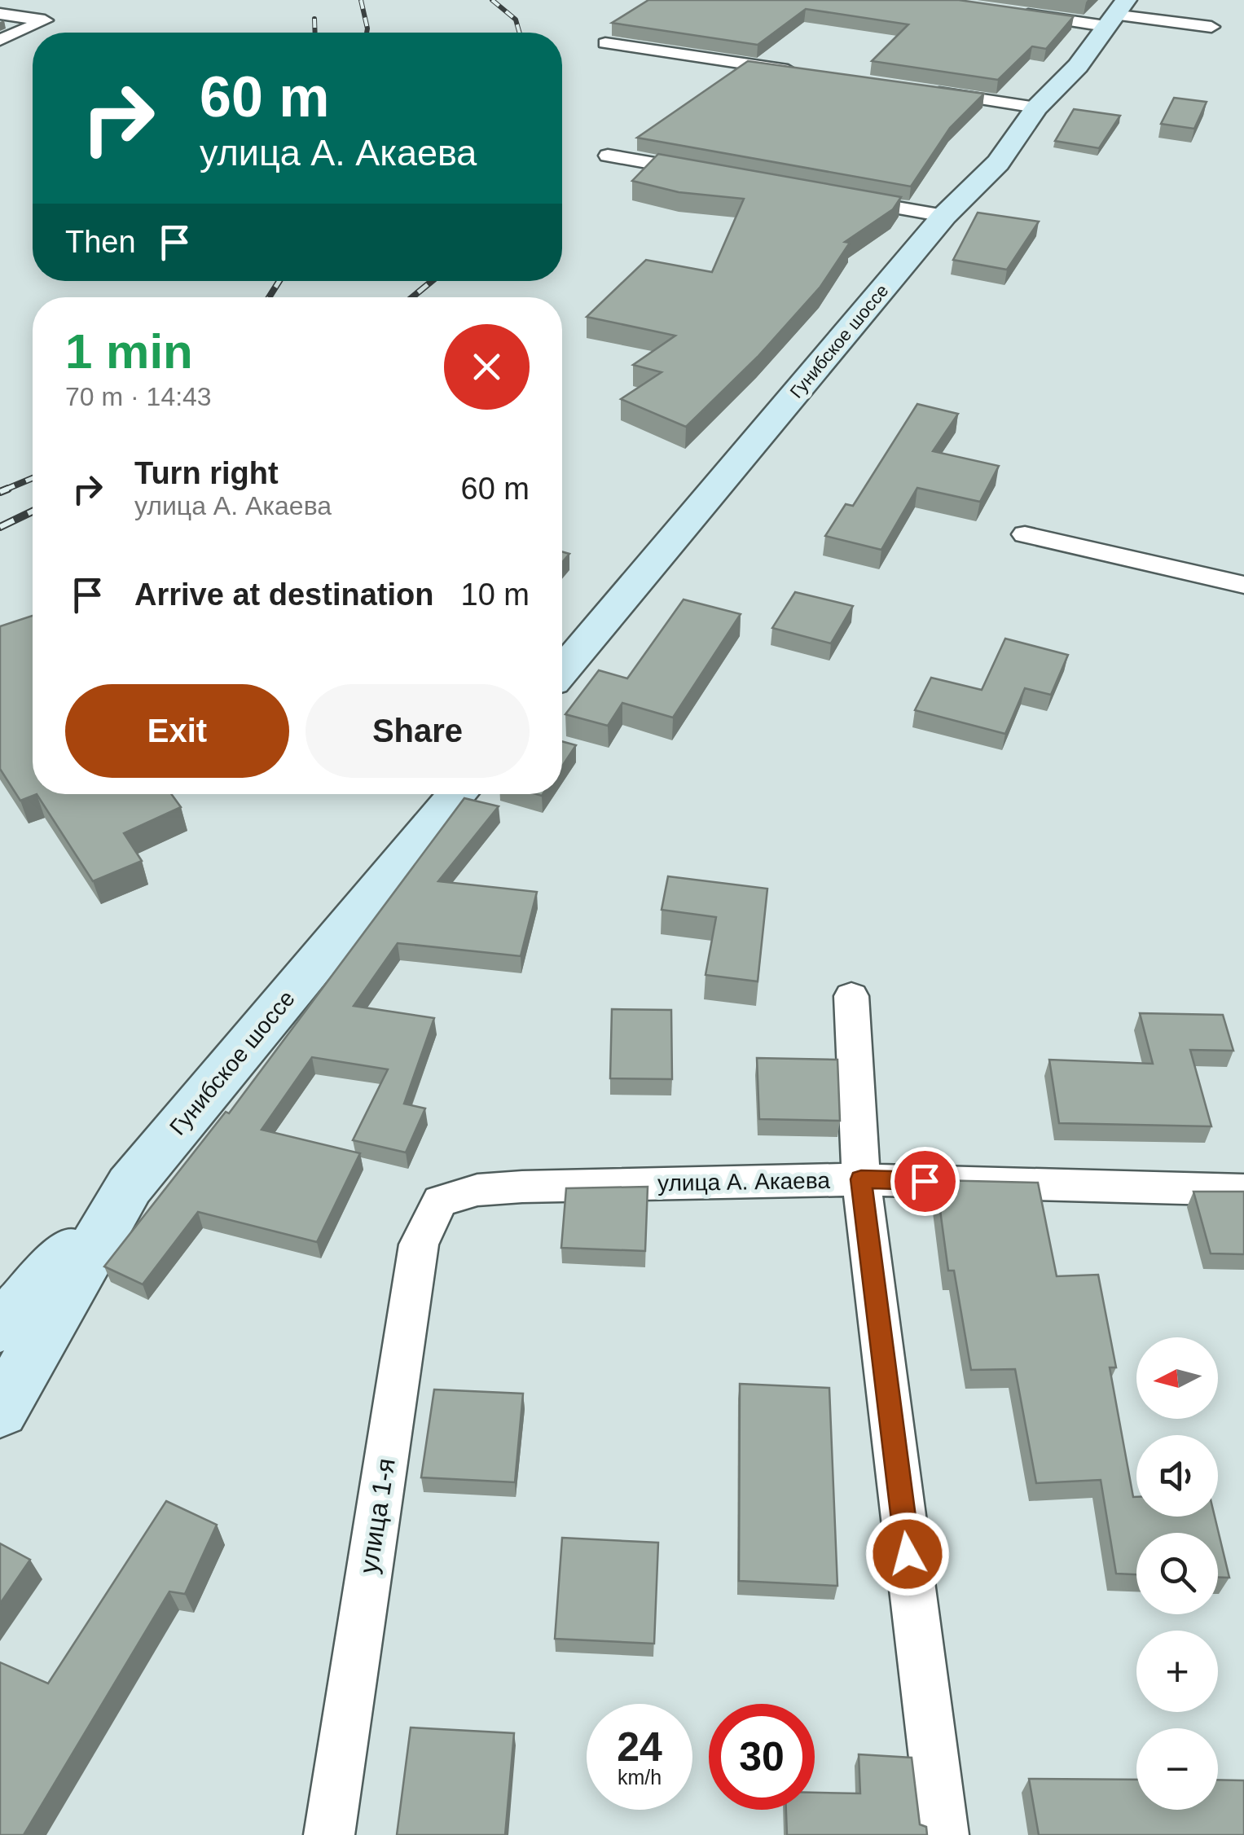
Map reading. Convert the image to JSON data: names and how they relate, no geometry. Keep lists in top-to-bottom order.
{
  "streets": {
    "main road": ["Гунибское шоссе"],
    "street": ["улица А. Акаева", "улица 1-я"]
  },
  "crossings": [
    ["улица А. Акаева", "улица 1-я"]
  ],
  "north": "left",
  "page": {
    "turn": ["60 m", "улица А. Акаева"],
    "then": "Then",
    "heading": ["1 min", "70 m · 14:43"],
    "list": [
      {
        "name": "Turn right",
        "note": "улица А. Акаева",
        "value": "60 m"
      },
      {
        "name": "Arrive at destination",
        "value": "10 m"
      }
    ],
    "buttons": ["Exit", "Share"],
    "map_buttons": ["+", "−"],
    "speed": "24 km/h",
    "limit": "30"
  }
}
